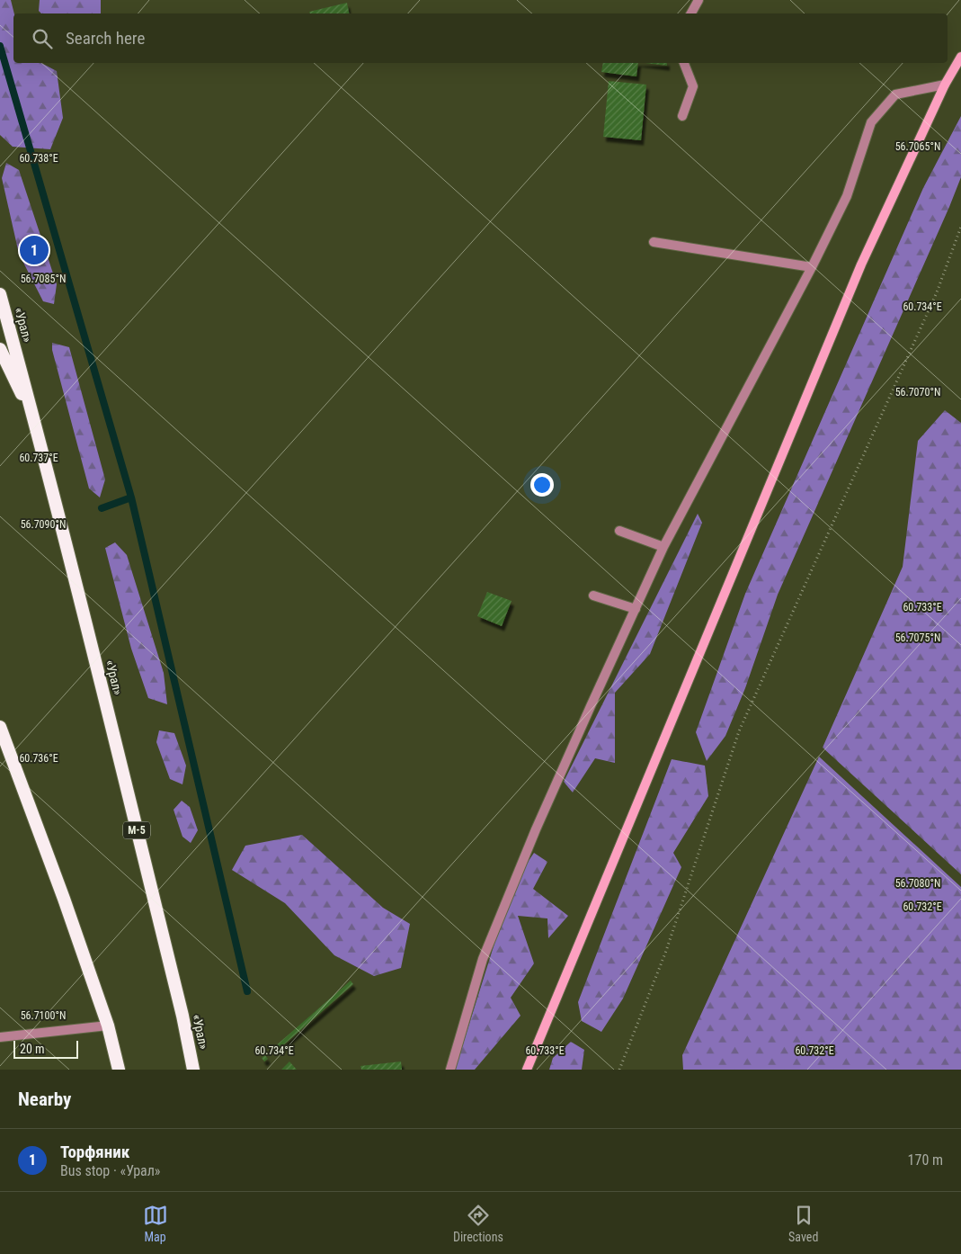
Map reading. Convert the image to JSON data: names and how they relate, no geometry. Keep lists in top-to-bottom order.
{
  "streets": {
    "highway": ["«Урал»", "М-5"]
  },
  "scale_bar": "20 m",
  "page": {
    "search": "Search here",
    "pins": "1",
    "scale": "20 m",
    "heading": "Nearby",
    "list": [
      {
        "mark": "1",
        "name": "Торфяник",
        "note": "Bus stop · «Урал»",
        "value": "170 m"
      }
    ],
    "nav": ["Map", "Directions", "Saved"]
  },
  "coordinates": [
    "56.7065°N",
    "60.738°E",
    "56.7085°N",
    "60.734°E",
    "56.7070°N",
    "60.737°E",
    "56.7090°N",
    "60.733°E",
    "56.7075°N",
    "60.736°E",
    "56.7080°N",
    "60.732°E",
    "56.7100°N"
  ]
}
